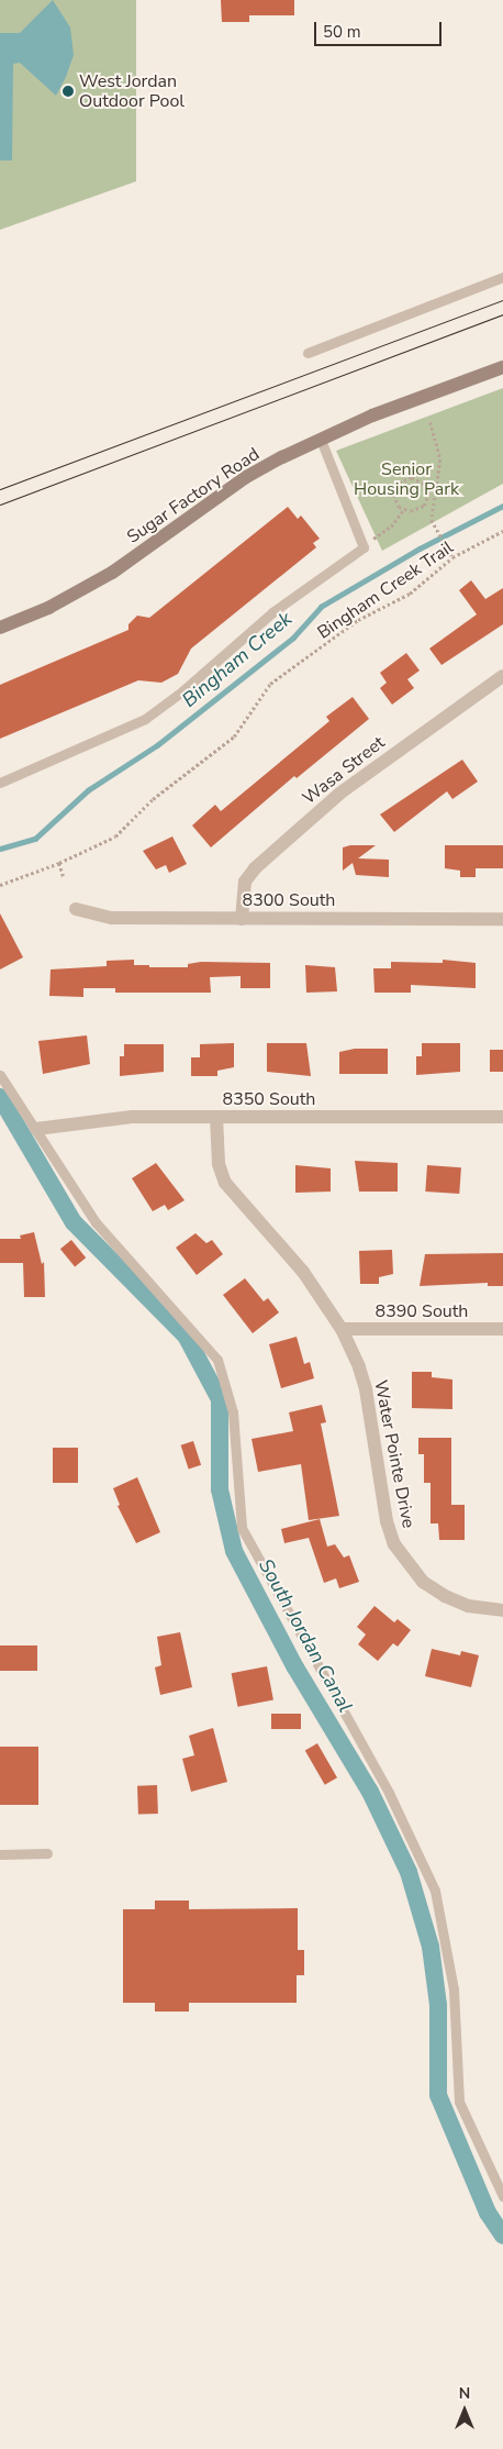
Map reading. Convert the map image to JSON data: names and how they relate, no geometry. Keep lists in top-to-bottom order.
{
  "streets": {
    "street": [
      "Sugar Factory Road",
      "Wasa Street",
      "8300 South",
      "8350 South",
      "8390 South",
      "Water Pointe Drive"
    ],
    "path": ["Bingham Creek Trail"]
  },
  "crossings": [
    ["Wasa Street", "8300 South"],
    ["8350 South", "Water Pointe Drive"],
    ["8390 South", "Water Pointe Drive"]
  ],
  "water": ["Bingham Creek", "South Jordan Canal"],
  "parks": ["Senior Housing Park"],
  "places": ["West Jordan Outdoor Pool"],
  "scale_bar": "50 m",
  "north": "top"
}
